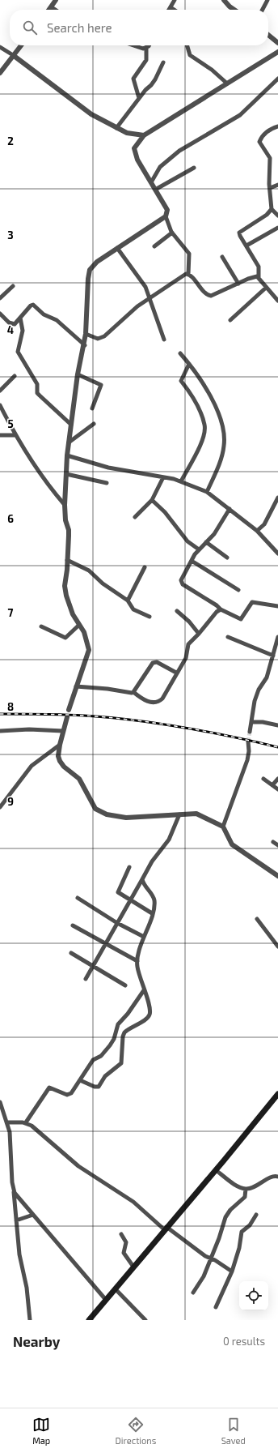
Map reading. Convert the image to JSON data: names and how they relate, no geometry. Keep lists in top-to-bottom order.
{
  "page": {
    "search": "Search here",
    "heading": ["Nearby", "0 results"],
    "nav": ["Map", "Directions", "Saved"]
  },
  "grid": {
    "rows": [
      "2",
      "3",
      "4",
      "5",
      "6",
      "7",
      "8",
      "9"
    ]
  }
}
